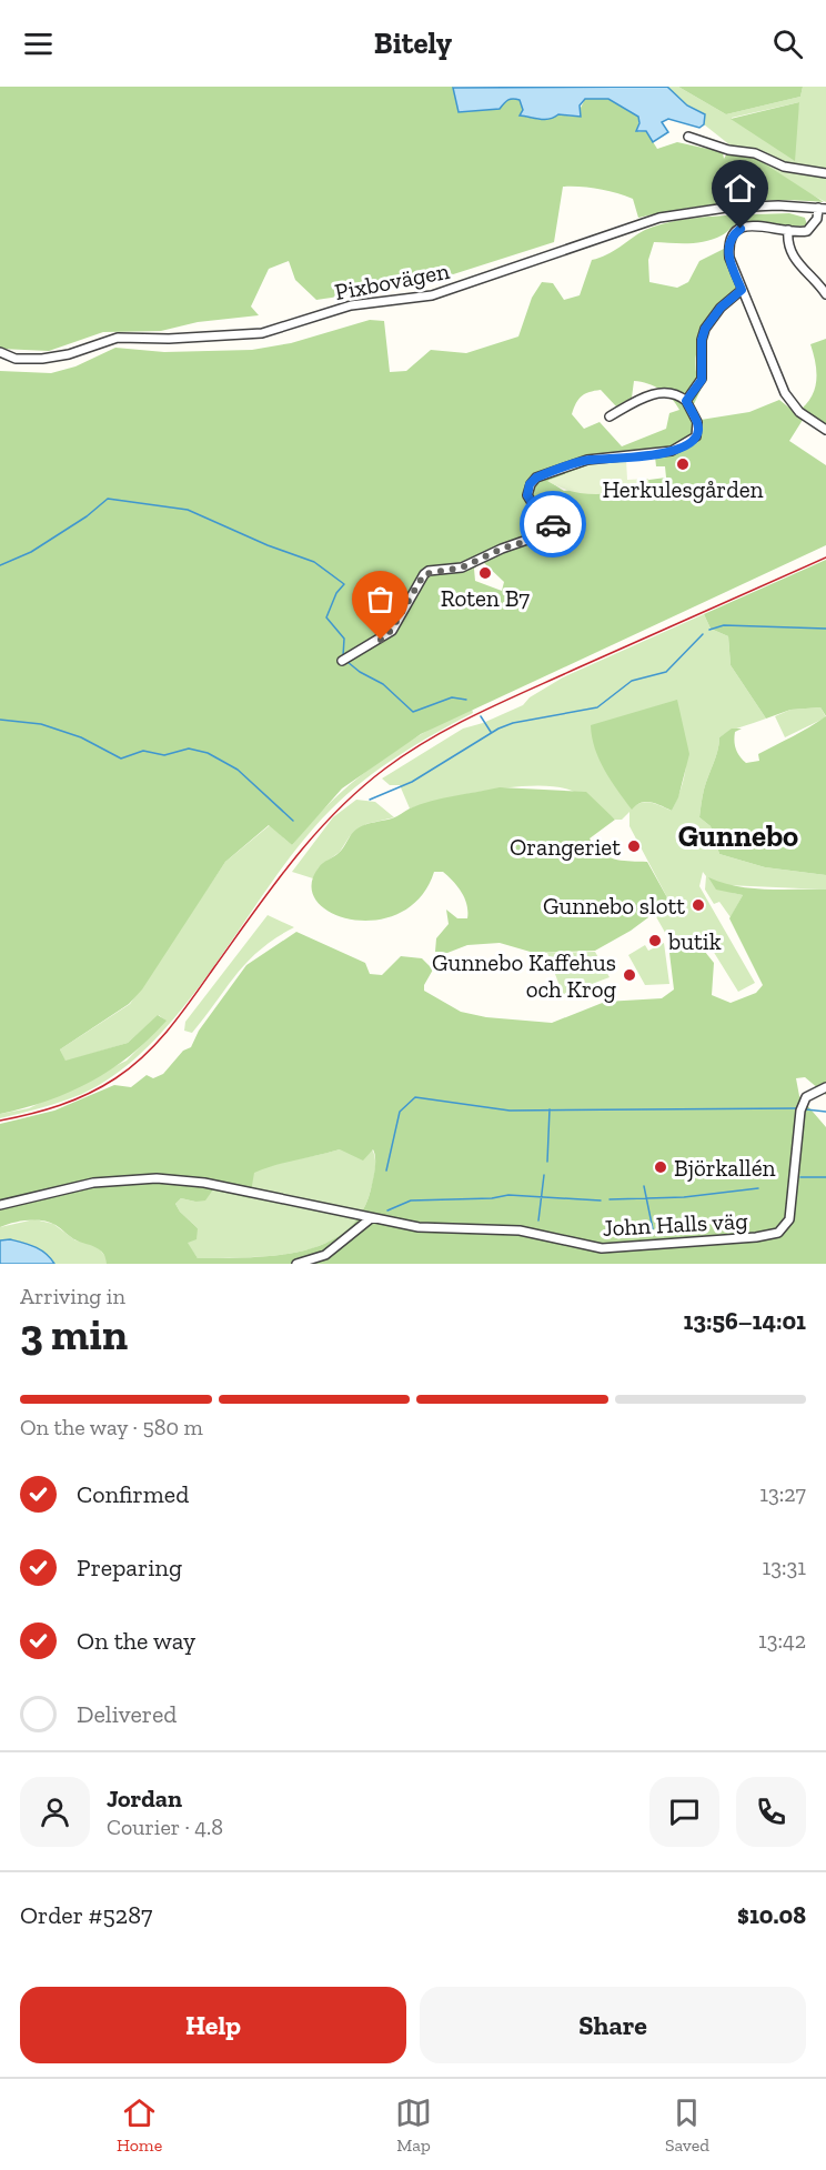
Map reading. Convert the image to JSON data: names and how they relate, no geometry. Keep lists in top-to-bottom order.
{
  "streets": {
    "street": ["Pixbovägen", "John Halls väg"]
  },
  "districts": ["Gunnebo"],
  "places": [
    "Herkulesgården",
    "Roten B7",
    "Orangeriet",
    "Gunnebo slott",
    "butik",
    "Gunnebo Kaffehus och Krog",
    "Björkallén"
  ],
  "page": {
    "header": "Bitely",
    "heading": ["3 min", "Arriving in", "13:56–14:01"],
    "panel": [
      "Jordan",
      "Courier · 4.8",
      "Order #5287",
      "$10.08"
    ],
    "bar": "On the way · 580 m",
    "list": [
      ["Confirmed", "13:27"],
      ["Preparing", "13:31"],
      ["On the way", "13:42"],
      "Delivered"
    ],
    "buttons": ["Help", "Share"],
    "tabs": ["Home", "Map", "Saved"]
  }
}
